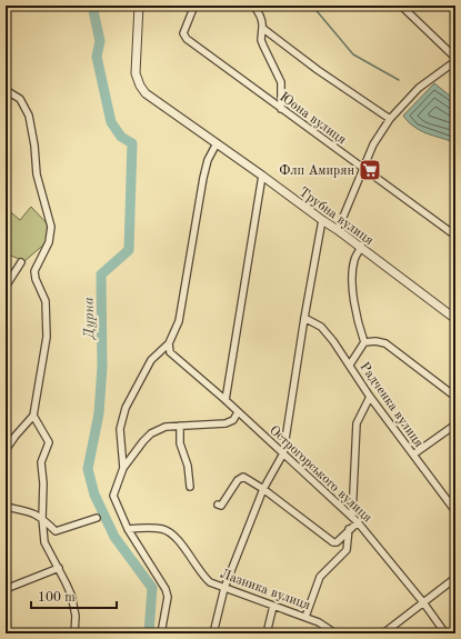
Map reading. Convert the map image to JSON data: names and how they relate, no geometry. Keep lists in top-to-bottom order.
{
  "streets": {
    "street": [
      "Юона вулиця",
      "Трубна вулиця",
      "Радченка вулиця",
      "Острогорського вулиця",
      "Лазника вулиця"
    ]
  },
  "water": ["Дурна"],
  "places": {
    "supermarket": ["Флп Амирян"]
  },
  "scale_bar": "100 m"
}
